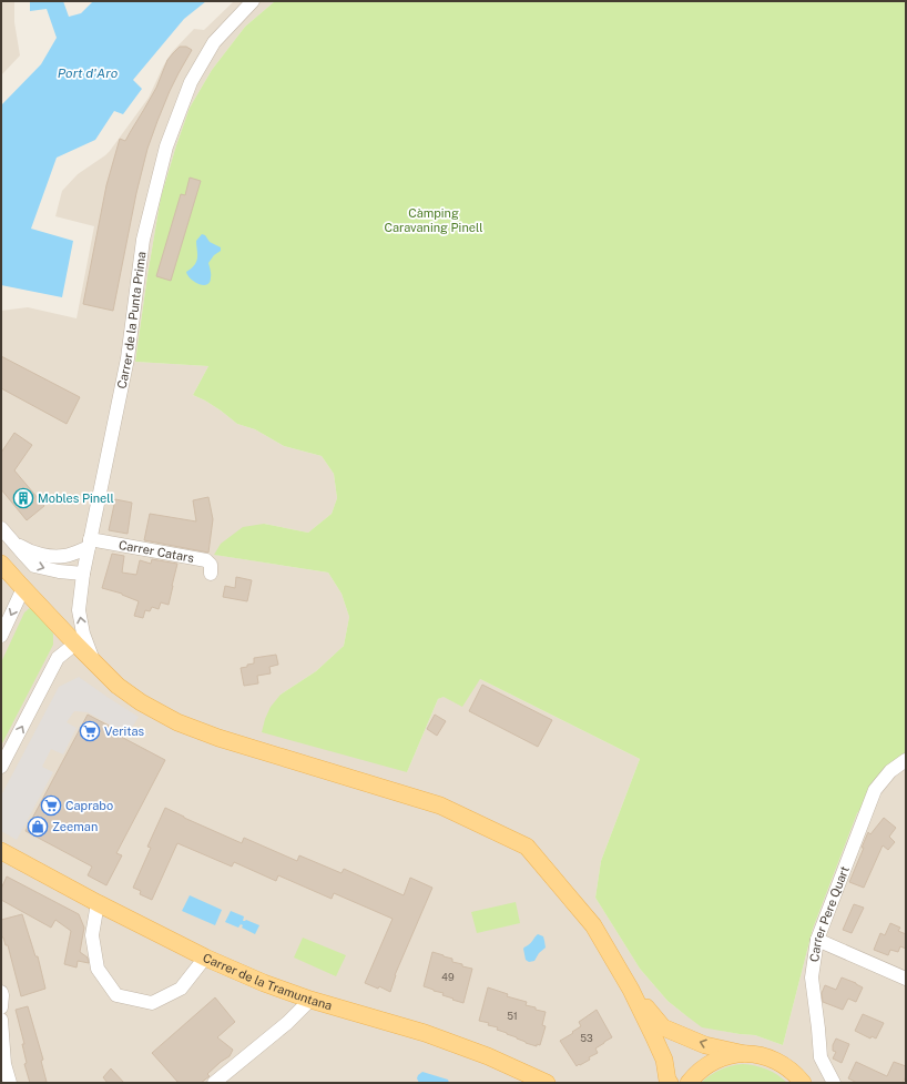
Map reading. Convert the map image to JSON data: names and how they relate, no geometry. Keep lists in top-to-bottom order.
{
  "streets": {
    "main road": ["Carrer de la Tramuntana"],
    "street": ["Carrer de la Punta Prima", "Carrer Catars", "Carrer Pere Quart"]
  },
  "crossings": [
    ["Carrer de la Punta Prima", "Carrer Catars"]
  ],
  "water": ["Port d'Aro"],
  "parks": ["Càmping Caravaning Pinell"],
  "places": {
    "building": ["Mobles Pinell"],
    "supermarket": ["Veritas", "Caprabo"],
    "shop": ["Zeeman"]
  },
  "house_numbers": ["49", "51", "53"]
}
